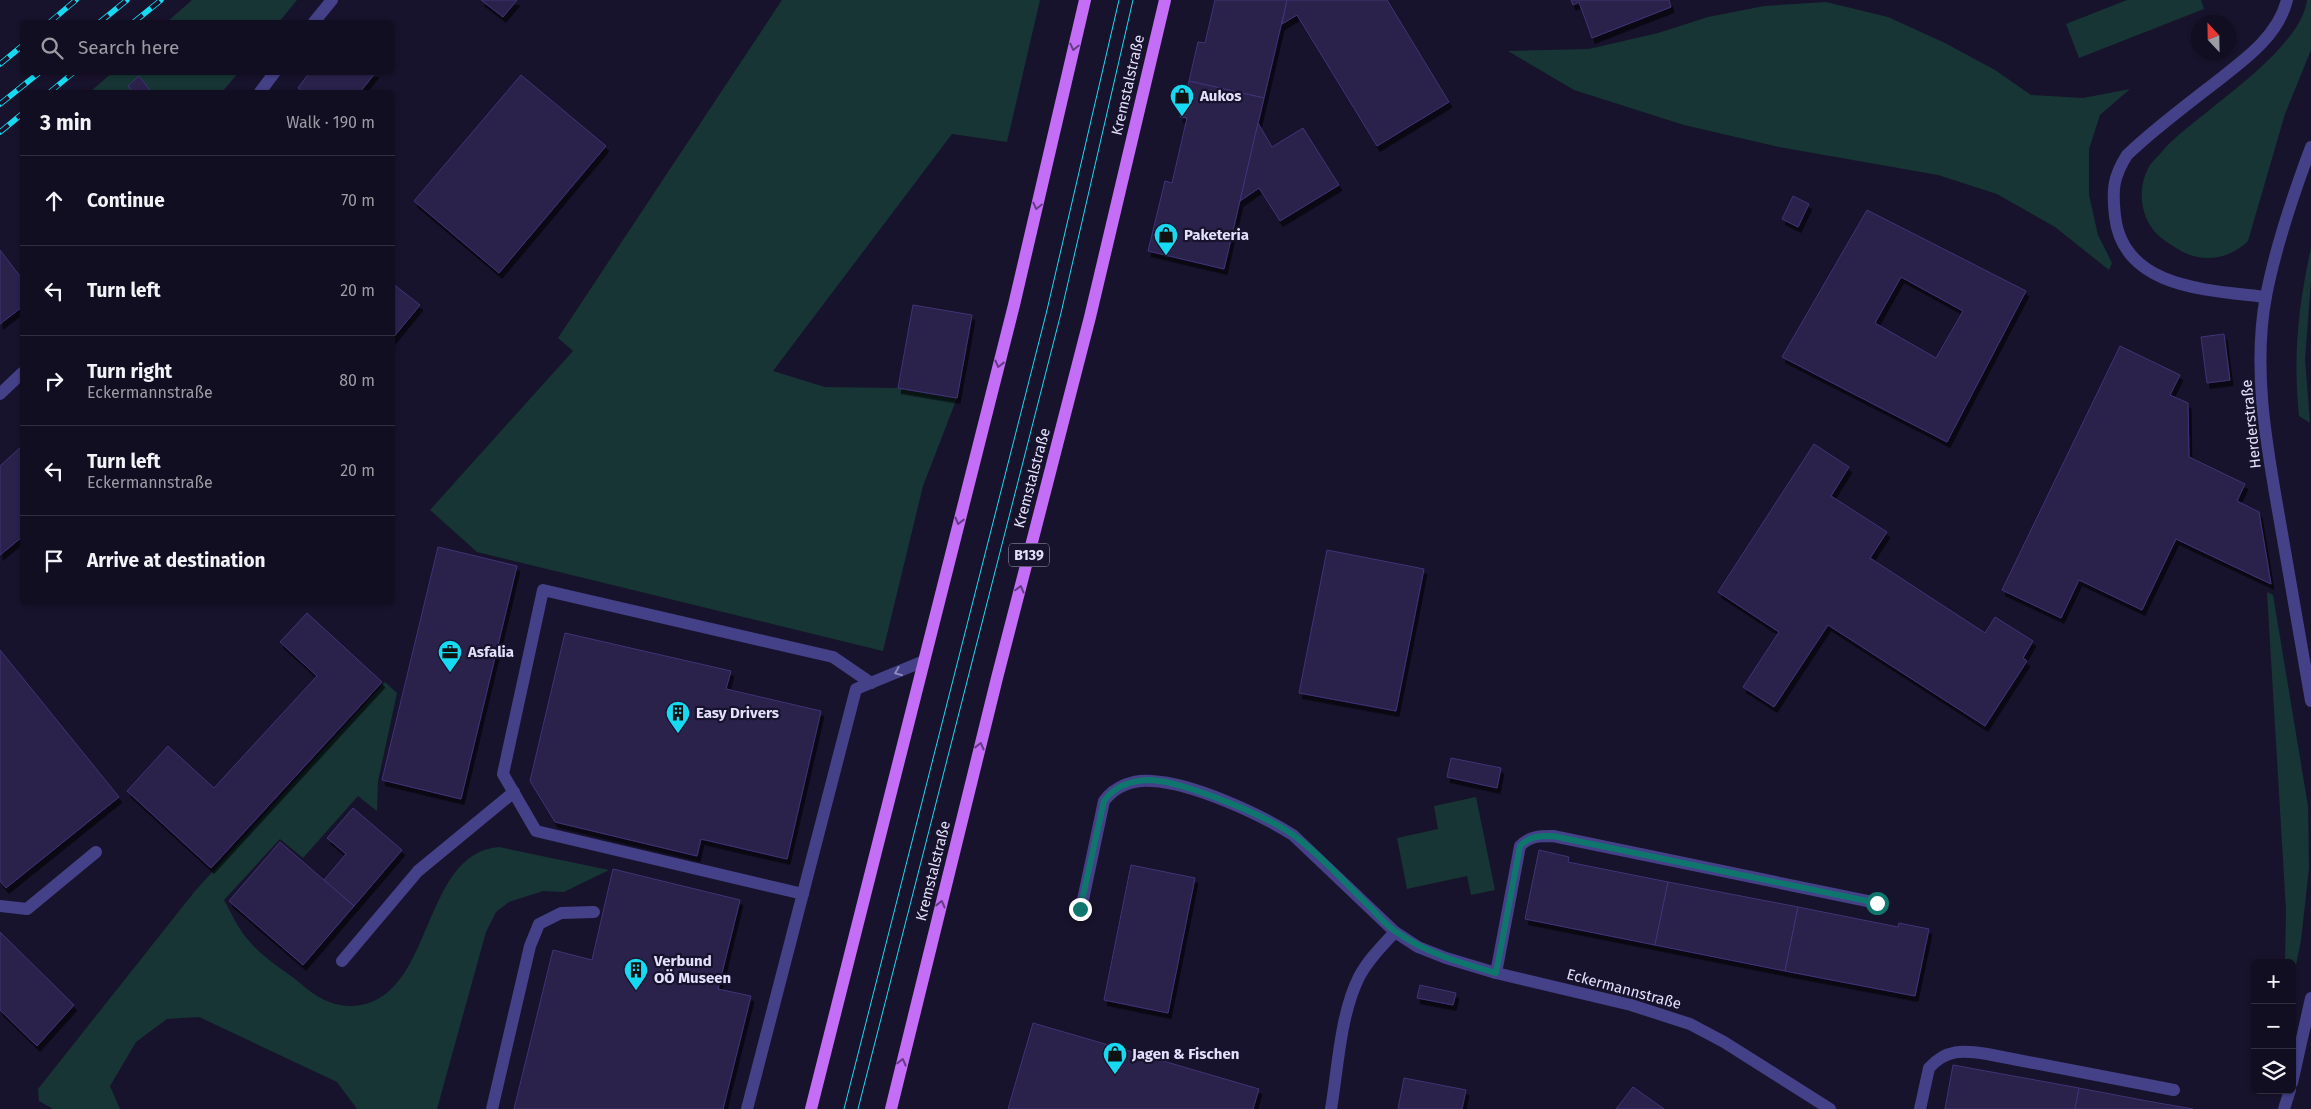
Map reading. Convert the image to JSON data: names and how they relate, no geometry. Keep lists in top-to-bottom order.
{
  "streets": {
    "main road": ["Kremstalstraße", "B139"],
    "street": ["Herderstraße", "Eckermannstraße"]
  },
  "places": {
    "shop": ["Aukos", "Paketeria", "Jagen & Fischen"],
    "office": ["Asfalia"],
    "building": ["Easy Drivers", "Verbund OÖ Museen"]
  },
  "north": "top",
  "page": {
    "search": "Search here",
    "heading": ["3 min", "Walk · 190 m"],
    "list": [
      ["Continue", "70 m"],
      ["Turn left", "20 m"],
      ["Turn right", "Eckermannstraße", "80 m"],
      ["Turn left", "Eckermannstraße", "20 m"],
      "Arrive at destination"
    ],
    "map_buttons": ["+", "−"]
  }
}
